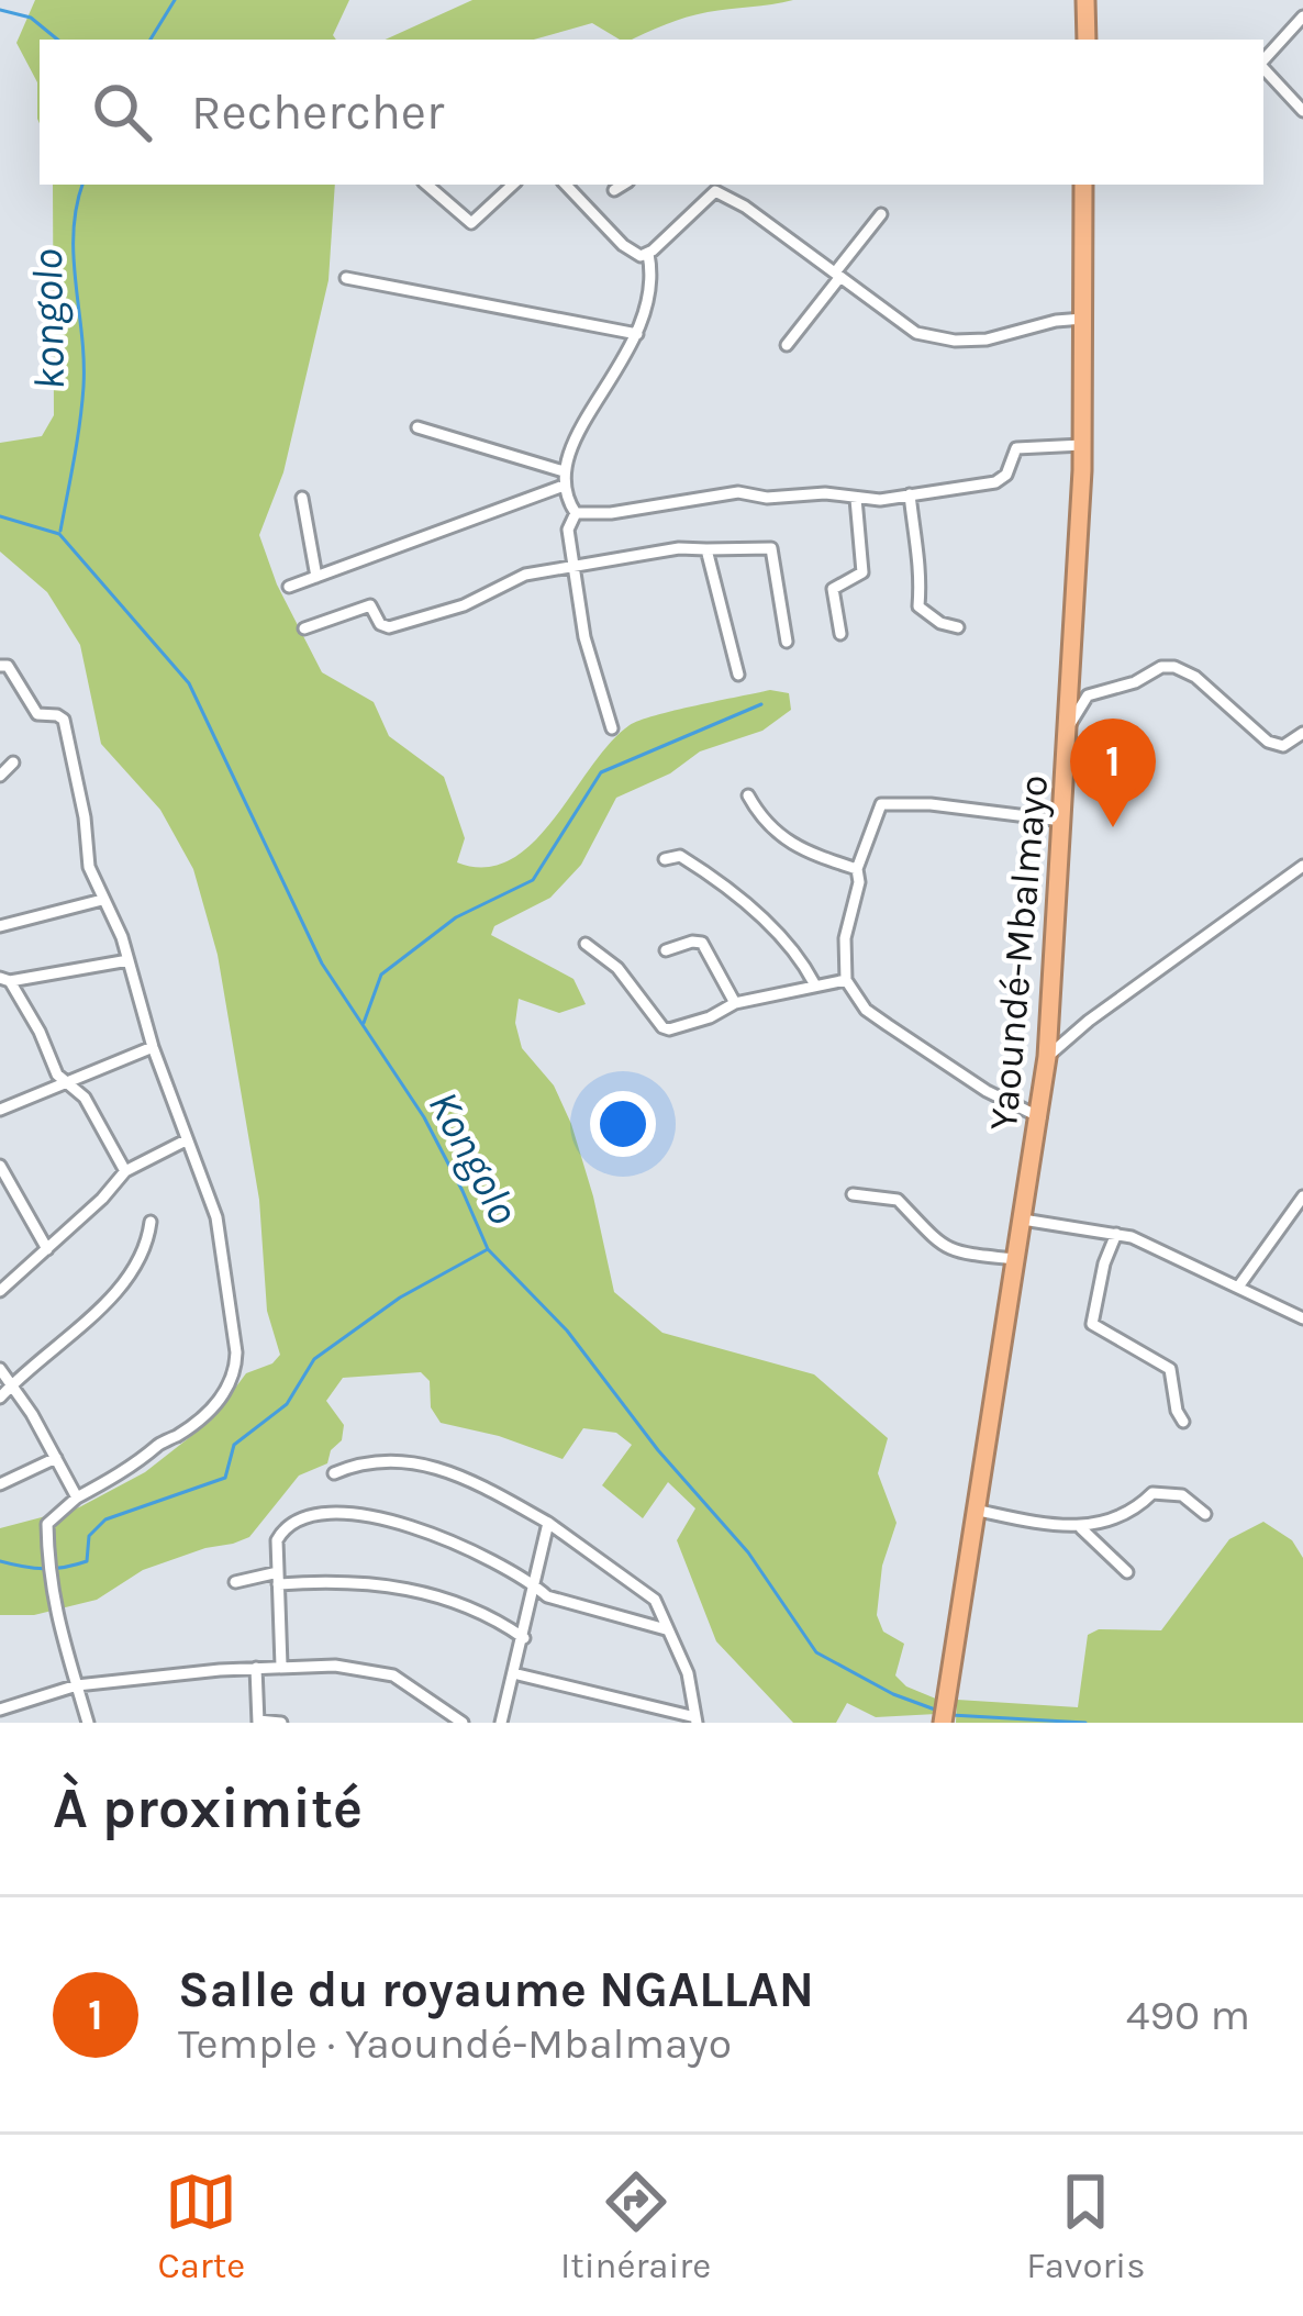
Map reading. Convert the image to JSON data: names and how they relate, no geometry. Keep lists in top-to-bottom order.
{
  "streets": {
    "highway": ["Yaoundé-Mbalmayo"]
  },
  "water": ["kongolo", "Kongolo"],
  "page": {
    "search": "Rechercher",
    "pins": "1",
    "heading": "À proximité",
    "list": [
      {
        "mark": "1",
        "name": "Salle du royaume NGALLAN",
        "note": "Temple · Yaoundé-Mbalmayo",
        "value": "490 m"
      }
    ],
    "nav": ["Carte", "Itinéraire", "Favoris"]
  }
}
